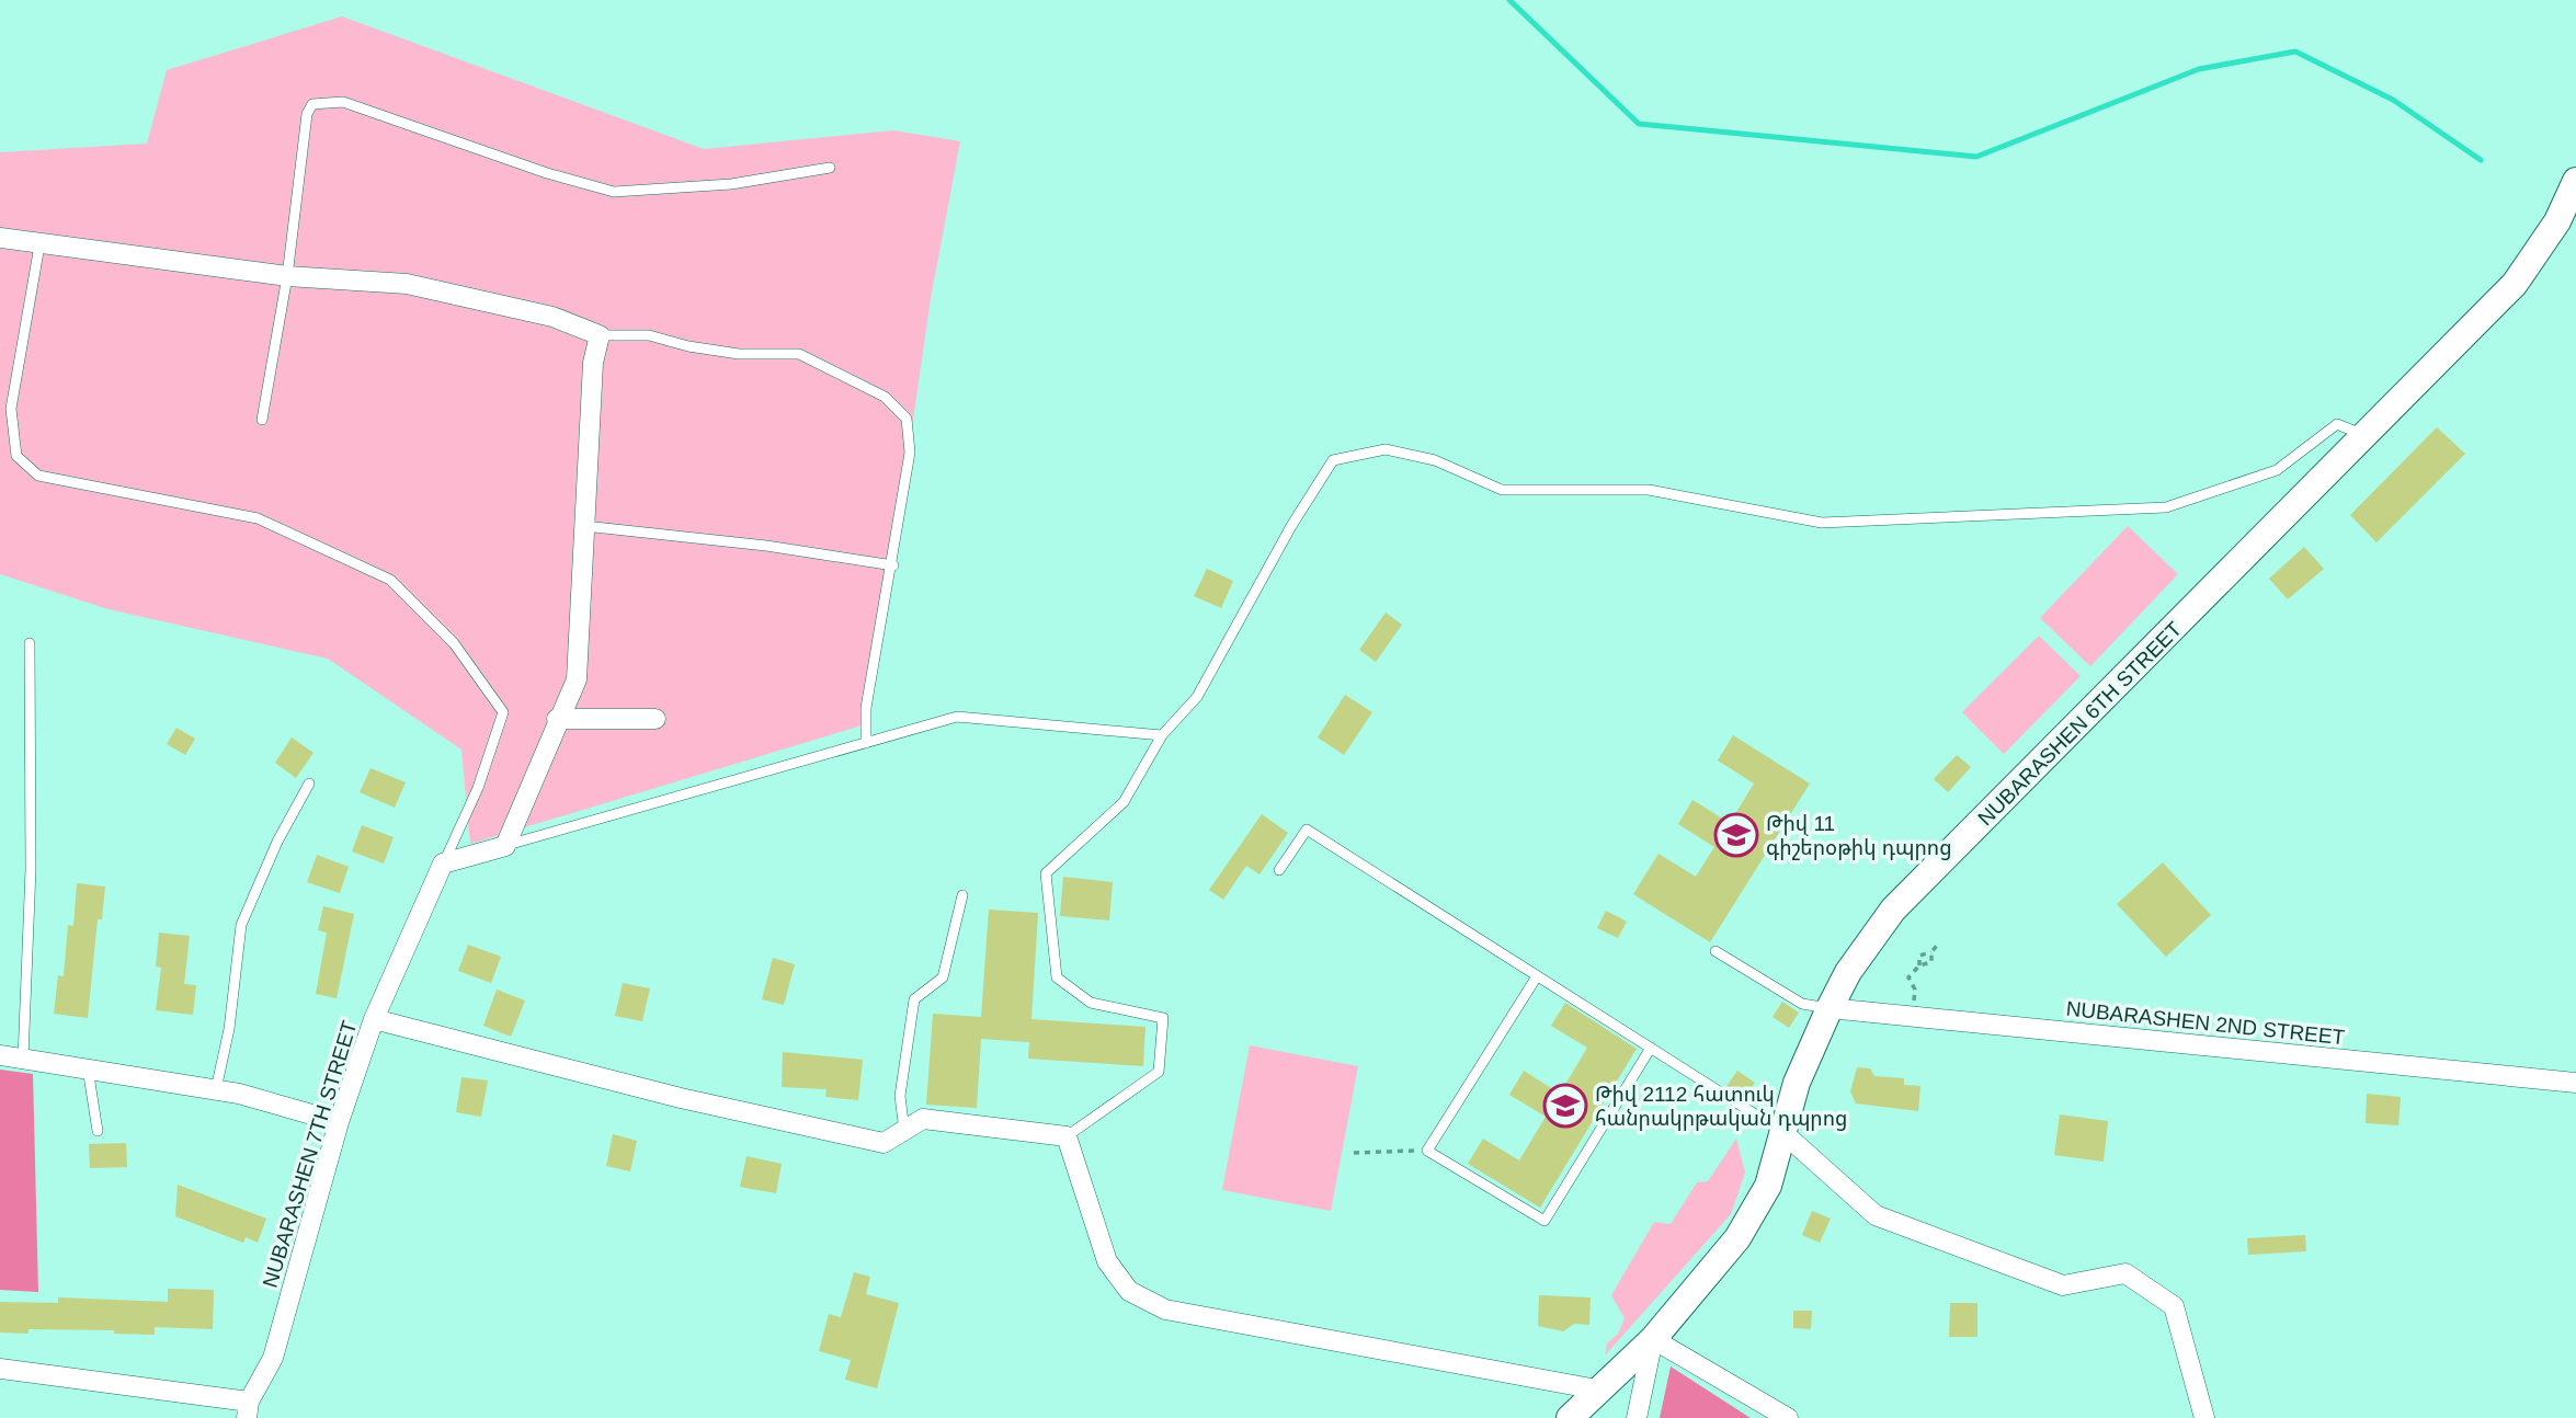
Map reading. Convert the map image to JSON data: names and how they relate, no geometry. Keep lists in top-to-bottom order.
{
  "streets": {
    "main road": ["NUBARASHEN 6TH STREET"],
    "street": ["NUBARASHEN 2ND STREET", "NUBARASHEN 7TH STREET"]
  },
  "crossings": [
    ["NUBARASHEN 6TH STREET", "NUBARASHEN 2ND STREET"]
  ],
  "places": {
    "school or university": ["Թիվ 11 գիշերօթիկ դպրոց", "Թիվ 2112 հատուկ հանրակրթական դպրոց"]
  }
}
